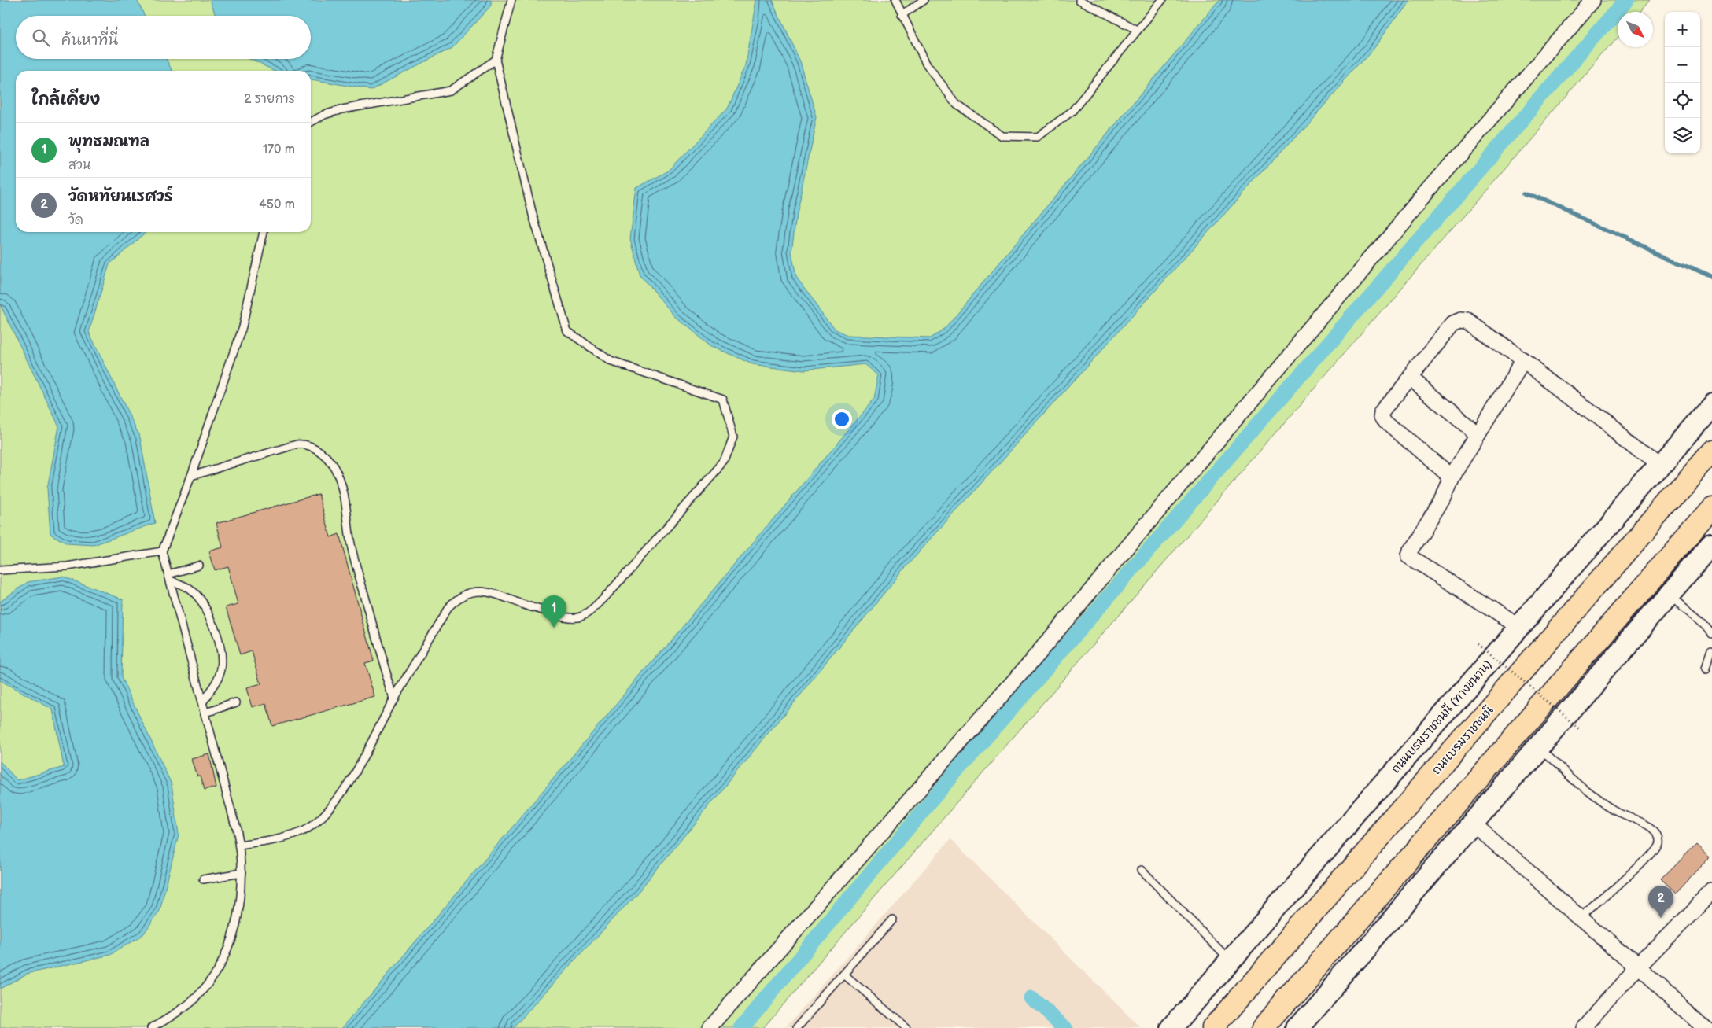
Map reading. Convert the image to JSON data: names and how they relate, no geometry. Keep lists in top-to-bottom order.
{
  "streets": {
    "highway": ["ถนนบรมราชชนนี"],
    "main road": ["ถนนบรมราชชนนี (ทางขนาน)"]
  },
  "north": "bottom right",
  "page": {
    "map_buttons": ["+", "−"],
    "search": "ค้นหาที่นี่",
    "heading": ["ใกล้เคียง", "2 รายการ"],
    "list": [
      {
        "mark": "1",
        "name": "พุทธมณฑล",
        "note": "สวน",
        "value": "170 m"
      },
      {
        "mark": "2",
        "name": "วัดหทัยนเรศวร์",
        "note": "วัด",
        "value": "450 m"
      }
    ],
    "pins": ["1", "2"]
  }
}
